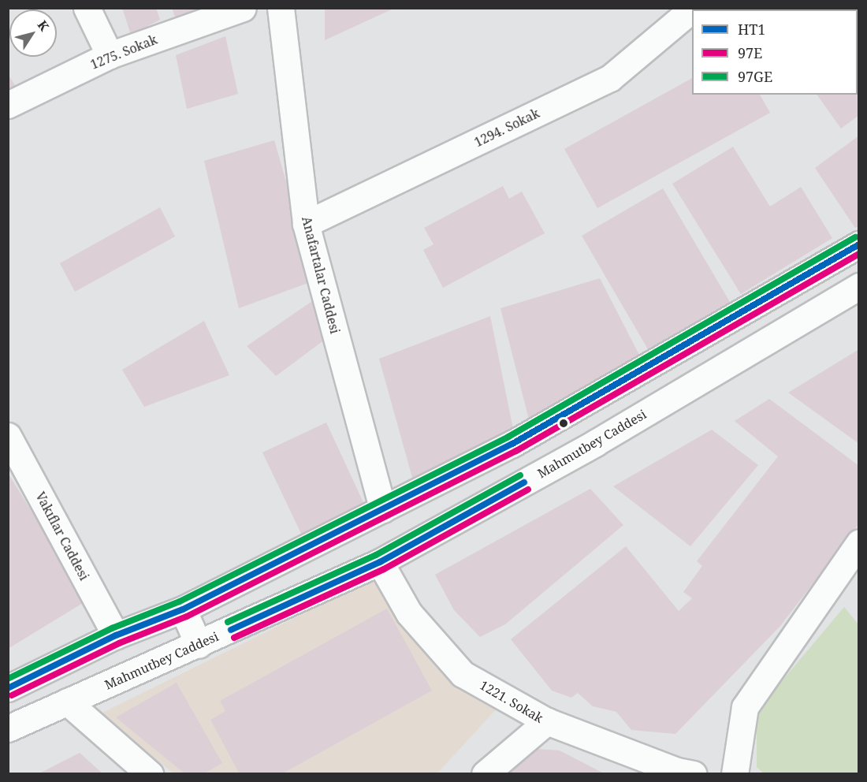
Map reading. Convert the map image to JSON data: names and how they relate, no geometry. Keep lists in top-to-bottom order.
{
  "streets": {
    "street": [
      "1275. Sokak",
      "1294. Sokak",
      "Anafartalar Caddesi",
      "Mahmutbey Caddesi",
      "Vakıflar Caddesi",
      "1221. Sokak"
    ]
  },
  "crossings": [
    ["1294. Sokak", "Anafartalar Caddesi"],
    ["Mahmutbey Caddesi", "1221. Sokak"]
  ],
  "lines": ["transit line 97GE", "transit line HT1", "transit line 97E"],
  "legend": ["HT1", "97E", "97GE"],
  "north": "top right"
}
